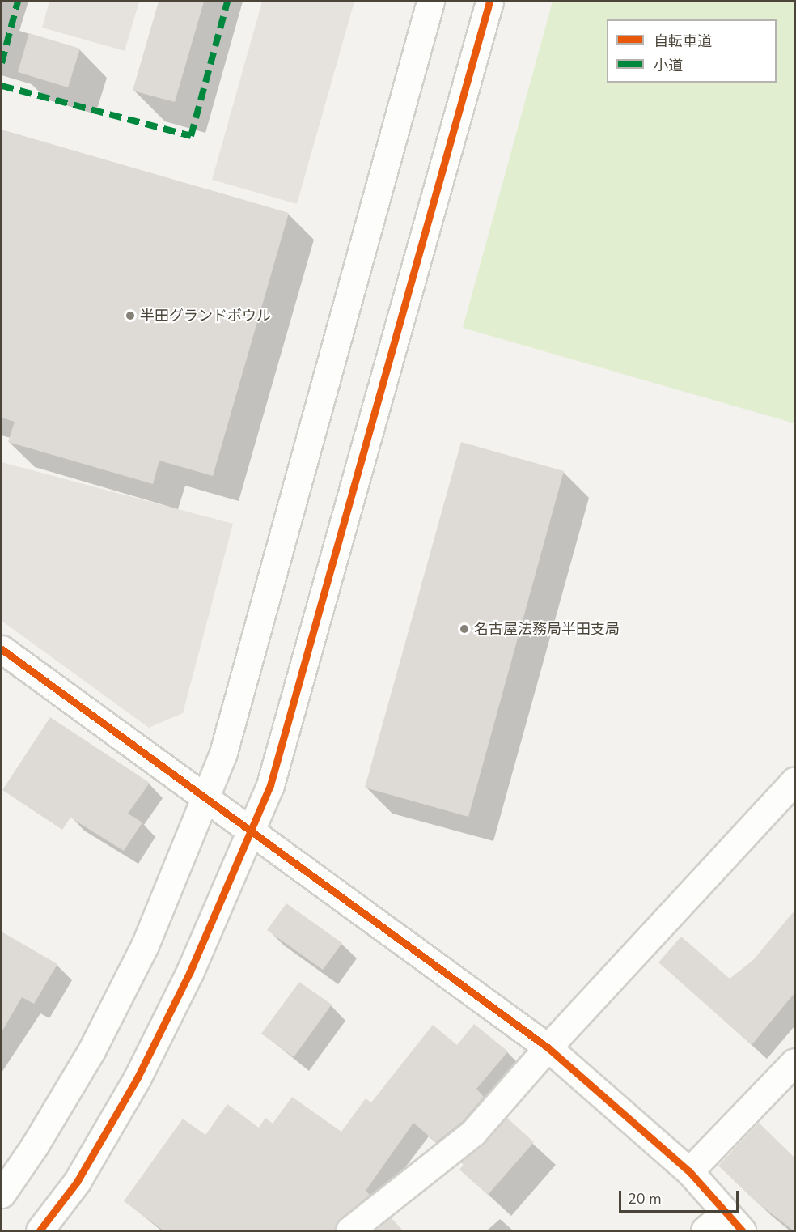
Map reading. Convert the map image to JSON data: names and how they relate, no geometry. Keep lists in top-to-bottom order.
{
  "places": ["半田グランドボウル", "名古屋法務局半田支局"],
  "legend": ["自転車道", "小道"],
  "scale_bar": "20 m"
}
